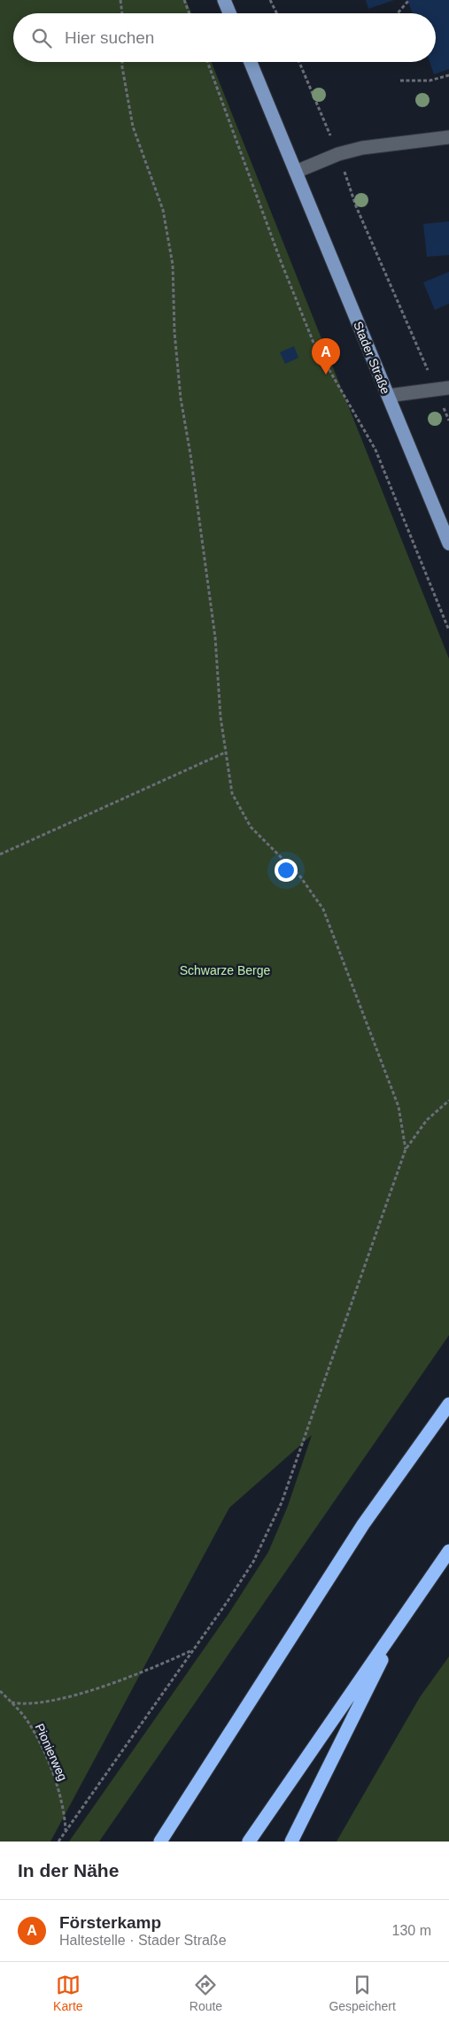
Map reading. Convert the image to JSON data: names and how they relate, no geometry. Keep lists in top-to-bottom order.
{
  "streets": {
    "main road": ["Stader Straße"],
    "path": ["Pionierweg"]
  },
  "parks": ["Schwarze Berge"],
  "page": {
    "search": "Hier suchen",
    "pins": "A",
    "heading": "In der Nähe",
    "list": [
      {
        "mark": "A",
        "name": "Försterkamp",
        "note": "Haltestelle · Stader Straße",
        "value": "130 m"
      }
    ],
    "nav": ["Karte", "Route", "Gespeichert"]
  }
}
